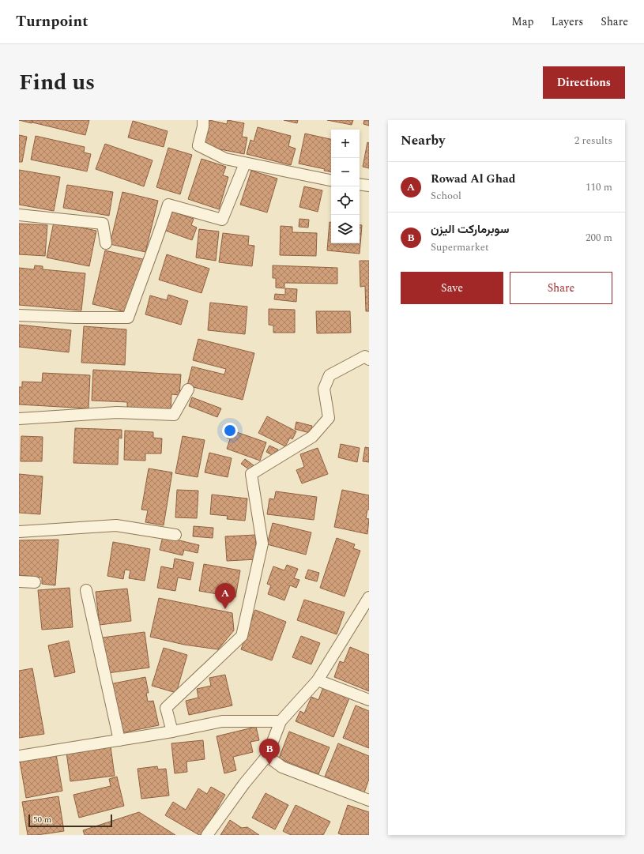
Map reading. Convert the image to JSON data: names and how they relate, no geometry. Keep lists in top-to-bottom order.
{
  "scale_bar": "50 m",
  "page": {
    "header": "Turnpoint",
    "nav": ["Map", "Layers", "Share"],
    "title": "Find us",
    "buttons": [
      "Directions",
      ["Save", "Share"]
    ],
    "heading": ["Nearby", "2 results"],
    "map_buttons": ["+", "−"],
    "list": [
      {
        "mark": "A",
        "name": "Rowad Al Ghad",
        "note": "School",
        "value": "110 m"
      },
      {
        "mark": "B",
        "name": "سوبرماركت اليزن",
        "note": "Supermarket",
        "value": "200 m"
      }
    ],
    "pins": ["A", "B"],
    "scale": "50 m"
  }
}
